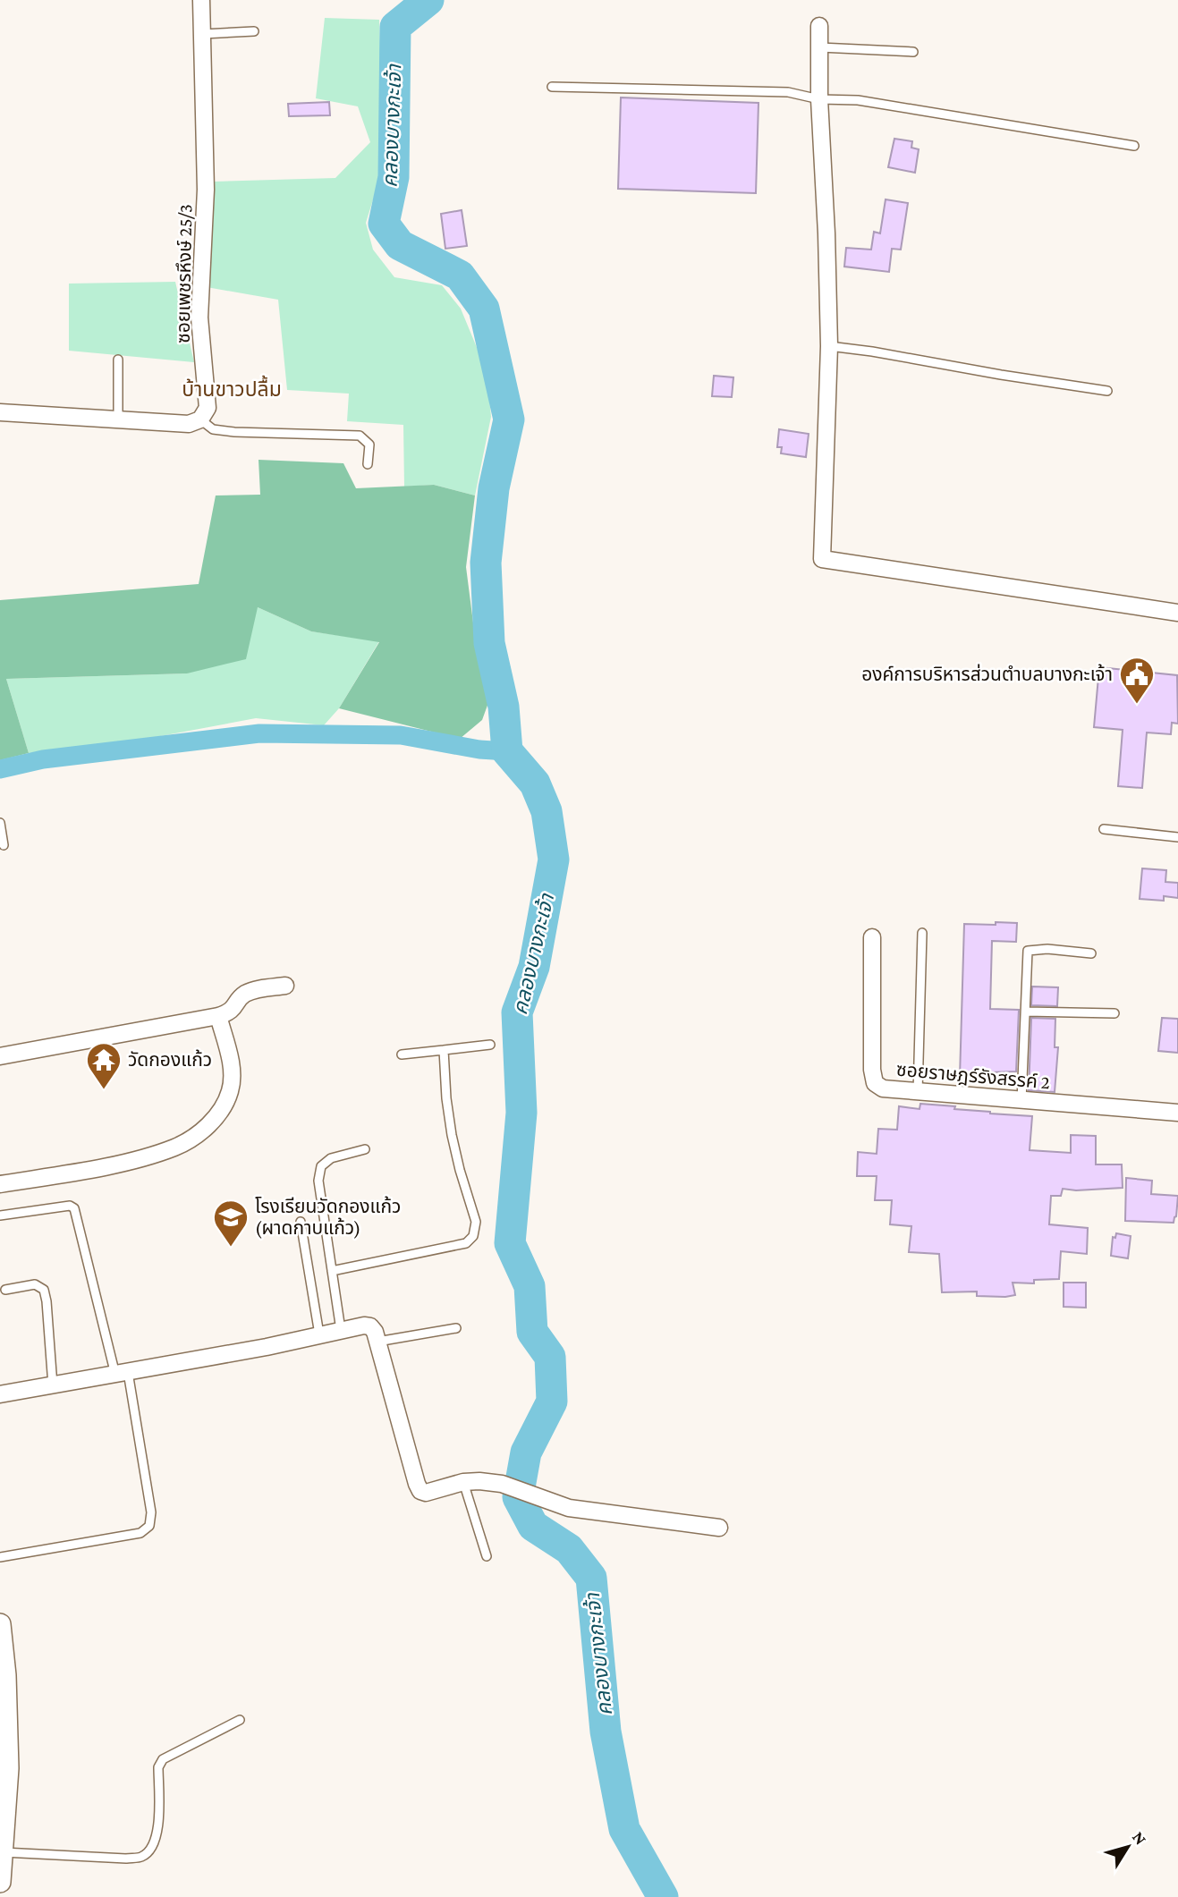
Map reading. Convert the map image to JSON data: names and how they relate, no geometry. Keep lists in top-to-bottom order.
{
  "streets": {
    "street": ["ซอยเพชรหึงษ์ 25/3", "ซอยราษฎร์รังสรรค์ 2"]
  },
  "districts": ["บ้านขาวปลื้ม"],
  "water": ["คลองบางกะเจ้า"],
  "places": {
    "public building": ["องค์การบริหารส่วนตำบลบางกะเจ้า"],
    "temple": ["วัดกองแก้ว"],
    "school or university": ["โรงเรียนวัดกองแก้ว (ผาดกาบแก้ว)"]
  },
  "north": "top right"
}
